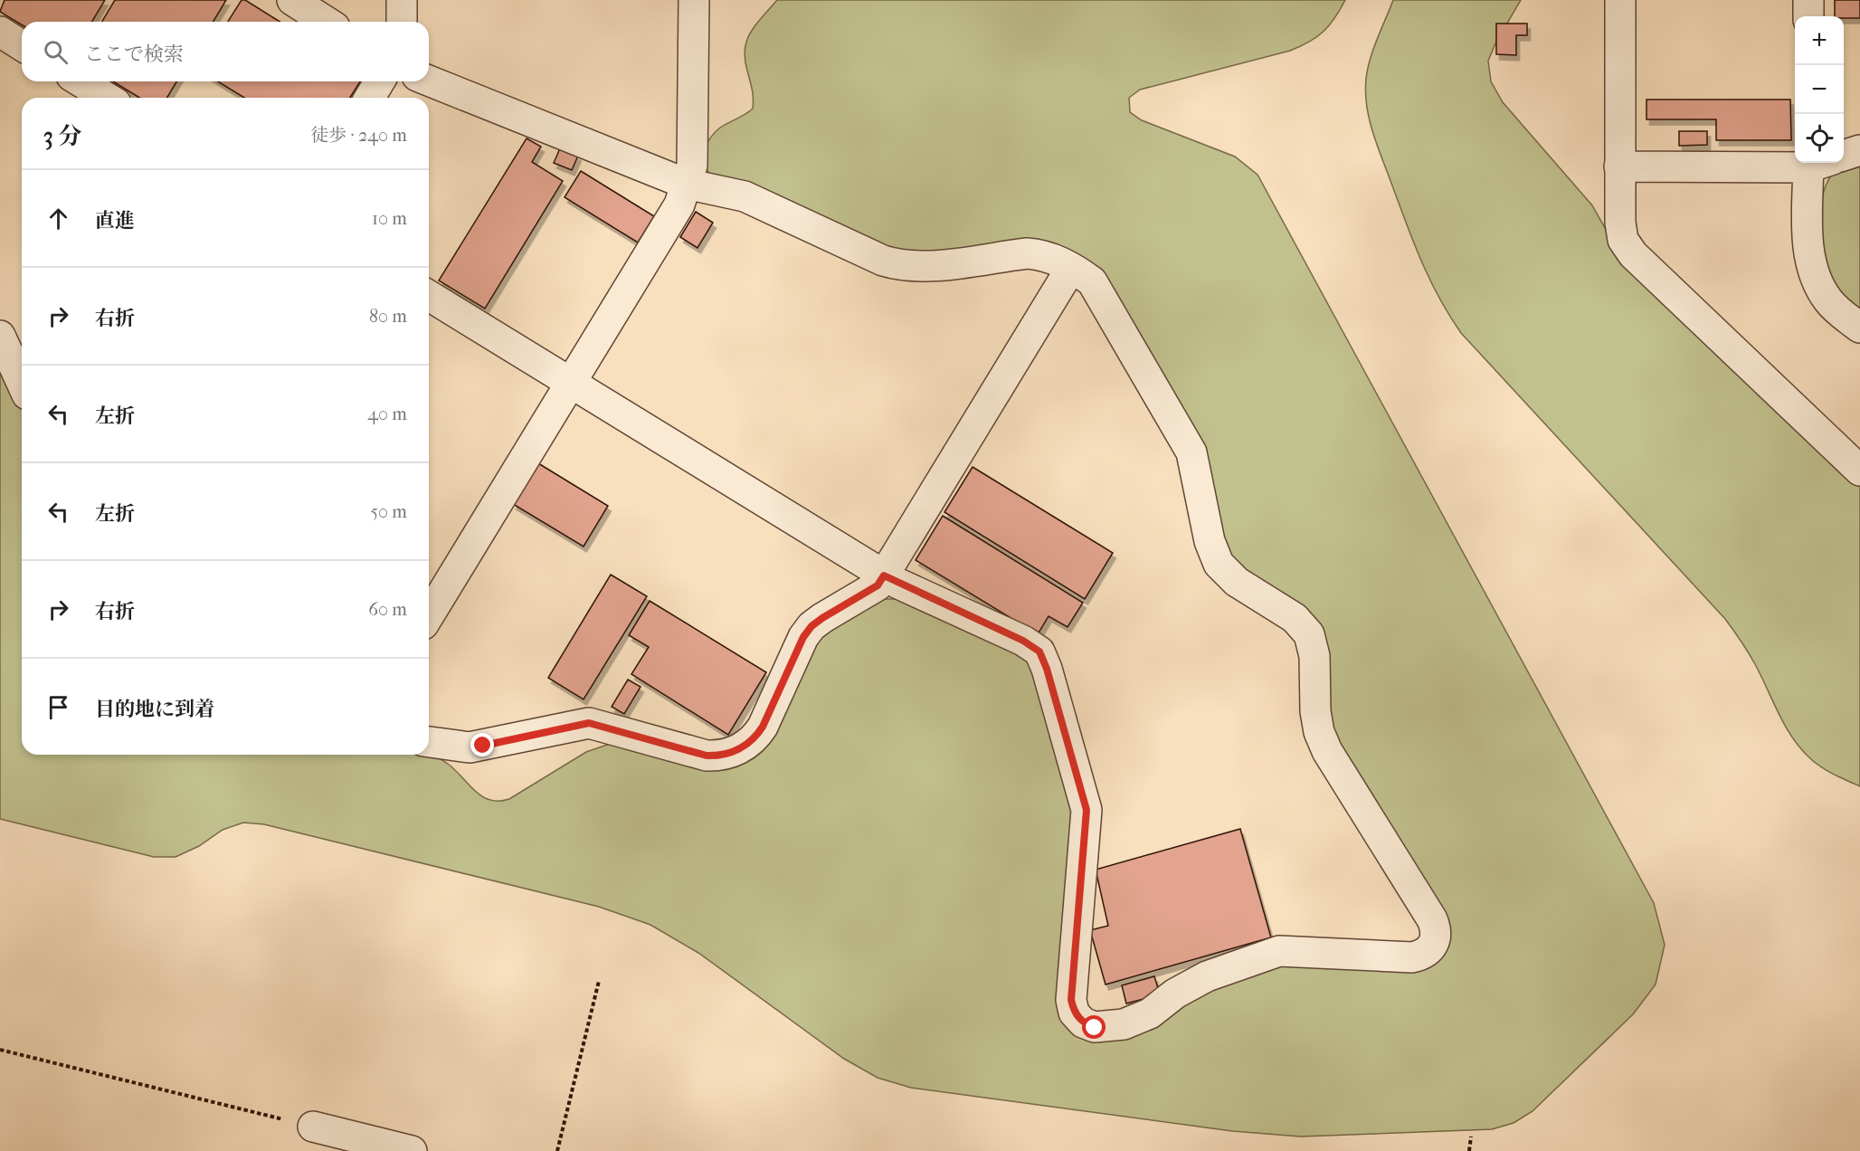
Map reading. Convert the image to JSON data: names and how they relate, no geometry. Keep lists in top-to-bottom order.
{
  "page": {
    "map_buttons": ["+", "−"],
    "search": "ここで検索",
    "heading": ["3 分", "徒歩 · 240 m"],
    "list": [
      ["直進", "10 m"],
      ["右折", "80 m"],
      ["左折", "40 m"],
      ["左折", "50 m"],
      ["右折", "60 m"],
      "目的地に到着"
    ]
  }
}
